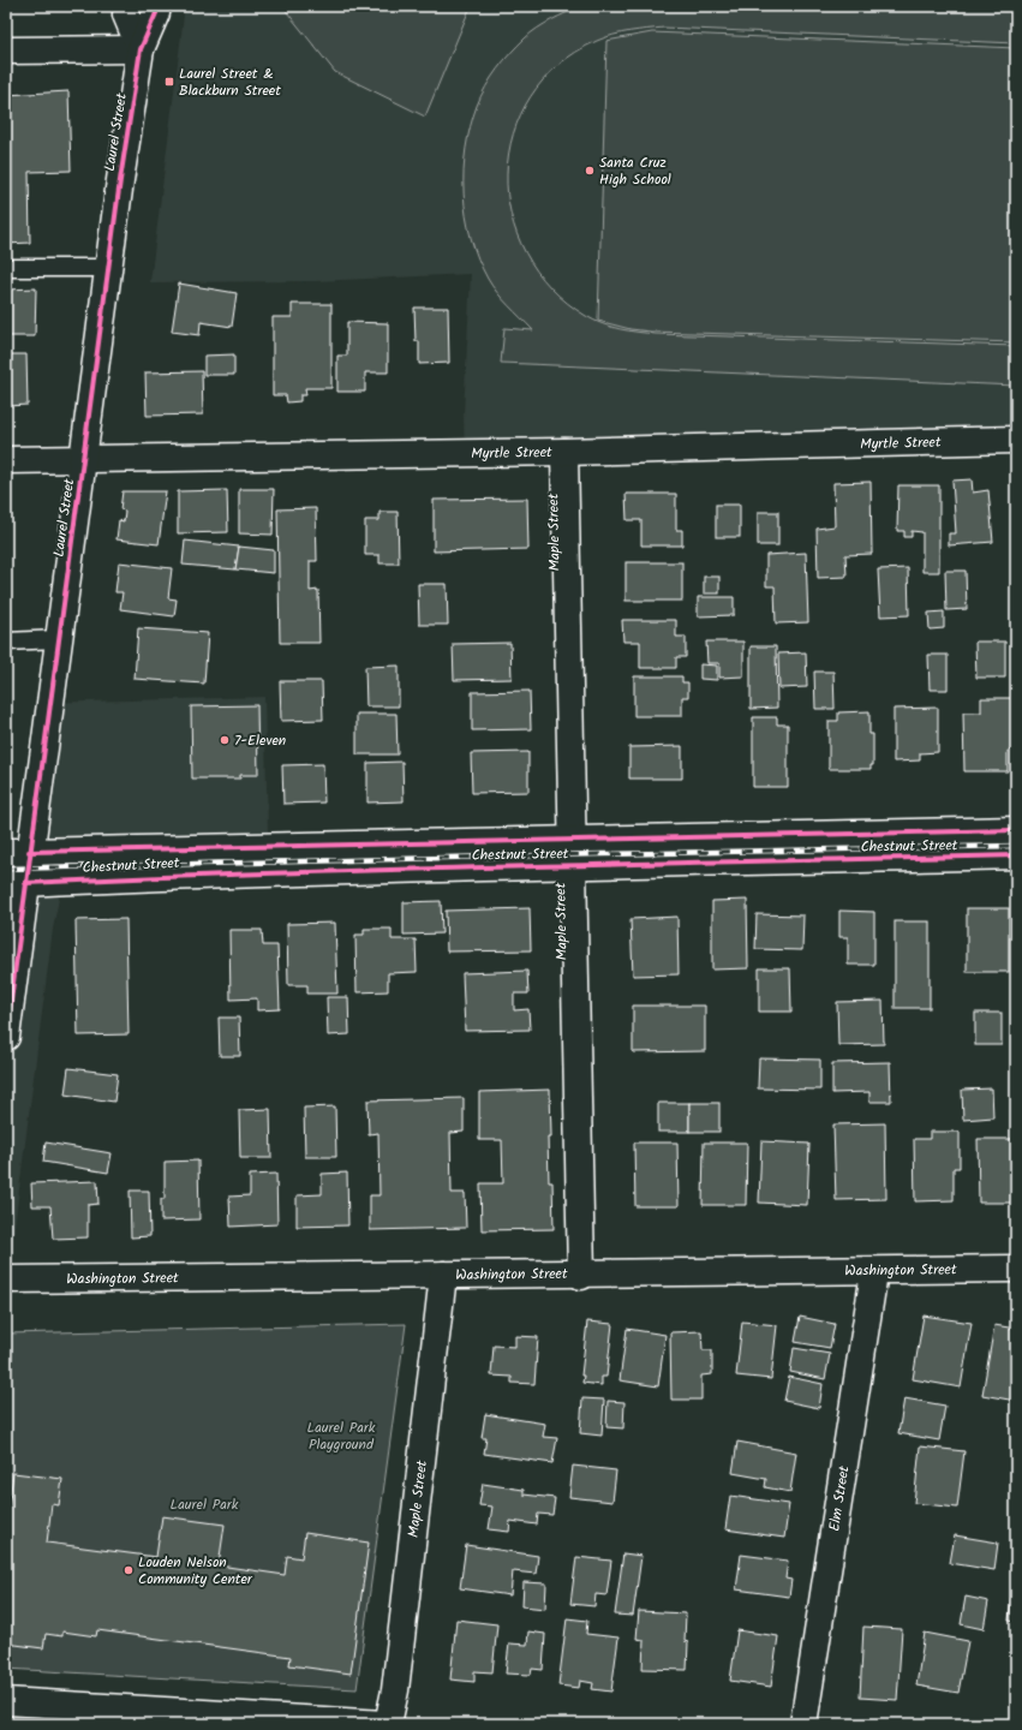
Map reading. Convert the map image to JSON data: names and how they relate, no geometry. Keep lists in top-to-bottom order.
{
  "streets": {
    "street": [
      "Laurel Street",
      "Myrtle Street",
      "Maple Street",
      "Chestnut Street",
      "Washington Street",
      "Elm Street"
    ]
  },
  "crossings": [
    ["Laurel Street", "Myrtle Street"],
    ["Laurel Street", "Chestnut Street"],
    ["Myrtle Street", "Maple Street"],
    ["Maple Street", "Chestnut Street"],
    ["Maple Street", "Washington Street"],
    ["Washington Street", "Elm Street"]
  ],
  "parks": ["Laurel Park Playground", "Laurel Park"],
  "places": {
    "transit": ["Laurel Street & Blackburn Street"],
    "other": ["Santa Cruz High School", "7-Eleven", "Louden Nelson Community Center"]
  }
}
